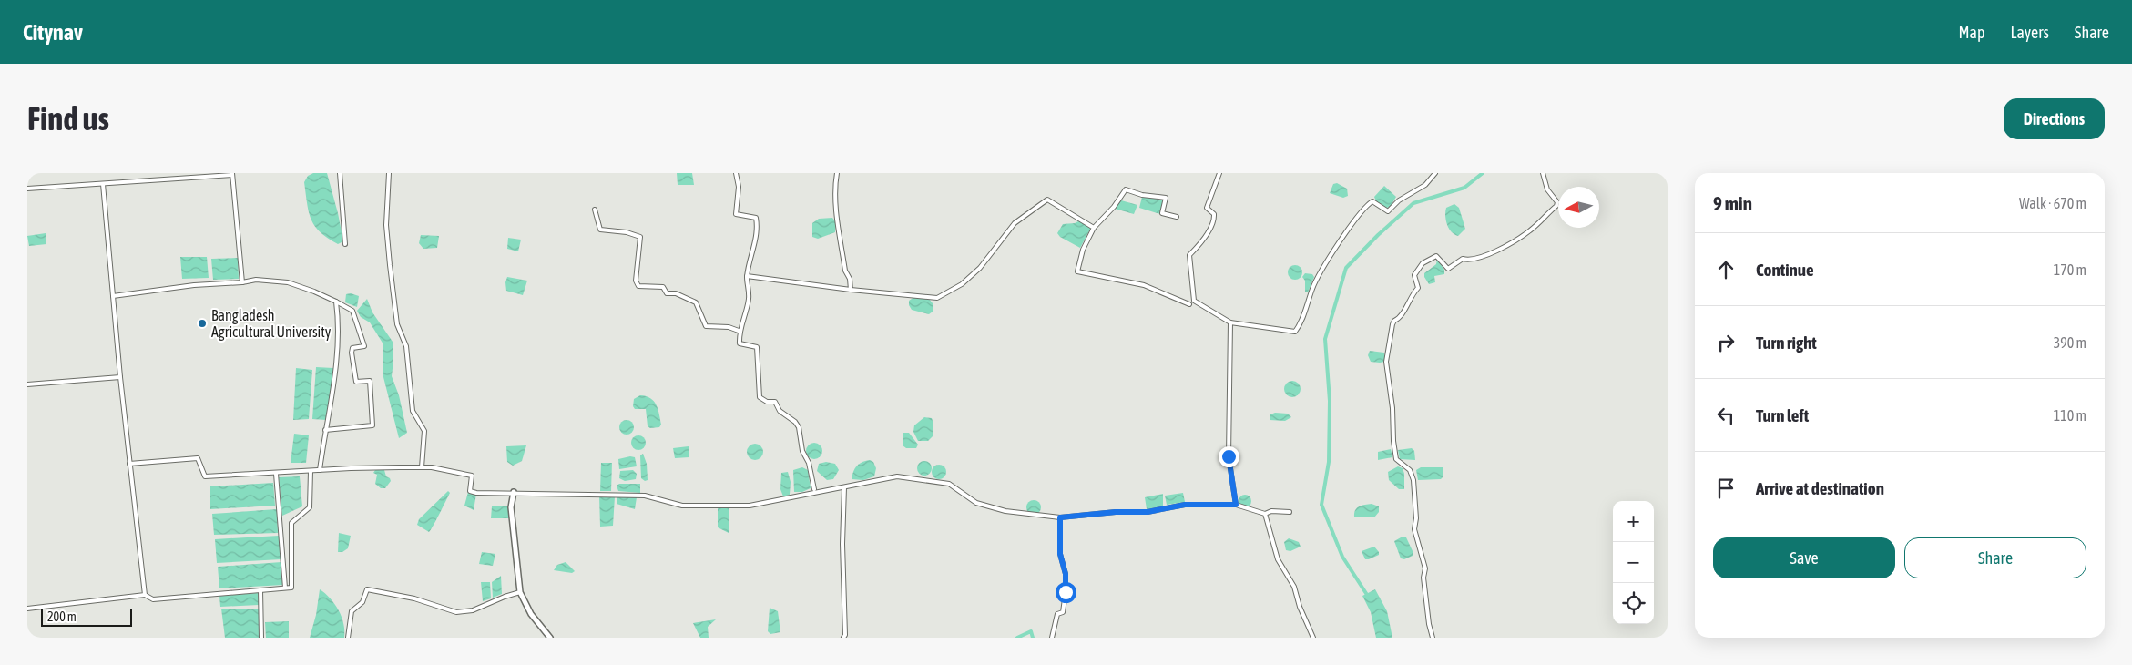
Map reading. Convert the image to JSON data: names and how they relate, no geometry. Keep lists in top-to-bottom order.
{
  "places": ["Bangladesh Agricultural University"],
  "scale_bar": "200 m",
  "north": "left",
  "page": {
    "header": "Citynav",
    "nav": ["Map", "Layers", "Share"],
    "buttons": [
      "Directions",
      ["Save", "Share"]
    ],
    "title": "Find us",
    "heading": ["9 min", "Walk · 670 m"],
    "list": [
      ["Continue", "170 m"],
      ["Turn right", "390 m"],
      ["Turn left", "110 m"],
      "Arrive at destination"
    ],
    "map_buttons": ["+", "−"],
    "scale": "200 m"
  }
}
